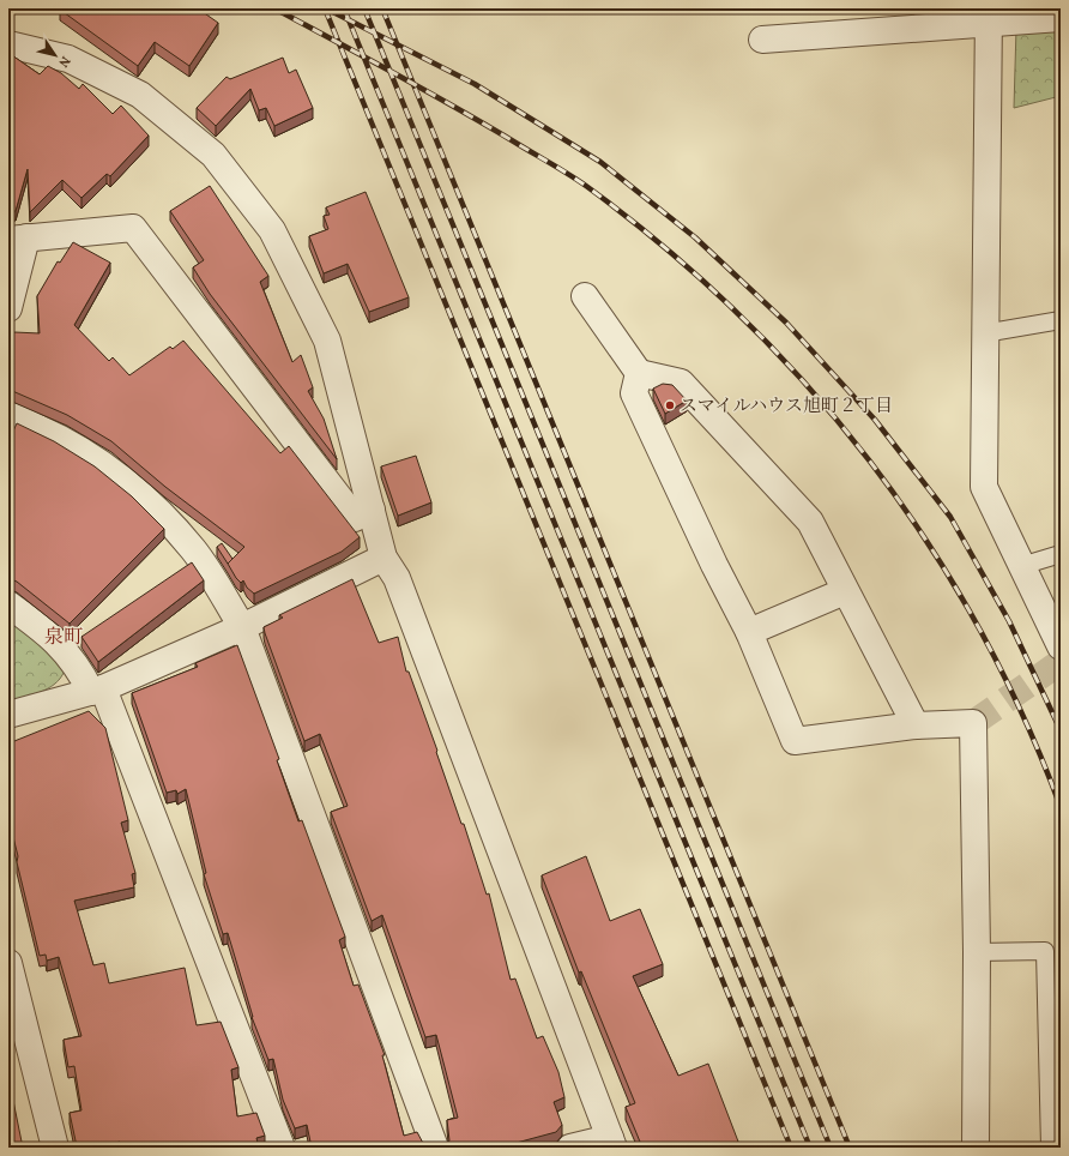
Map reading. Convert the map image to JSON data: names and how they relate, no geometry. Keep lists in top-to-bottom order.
{
  "districts": ["泉町"],
  "places": ["スマイルハウス旭町２丁目"],
  "north": "bottom right"
}
